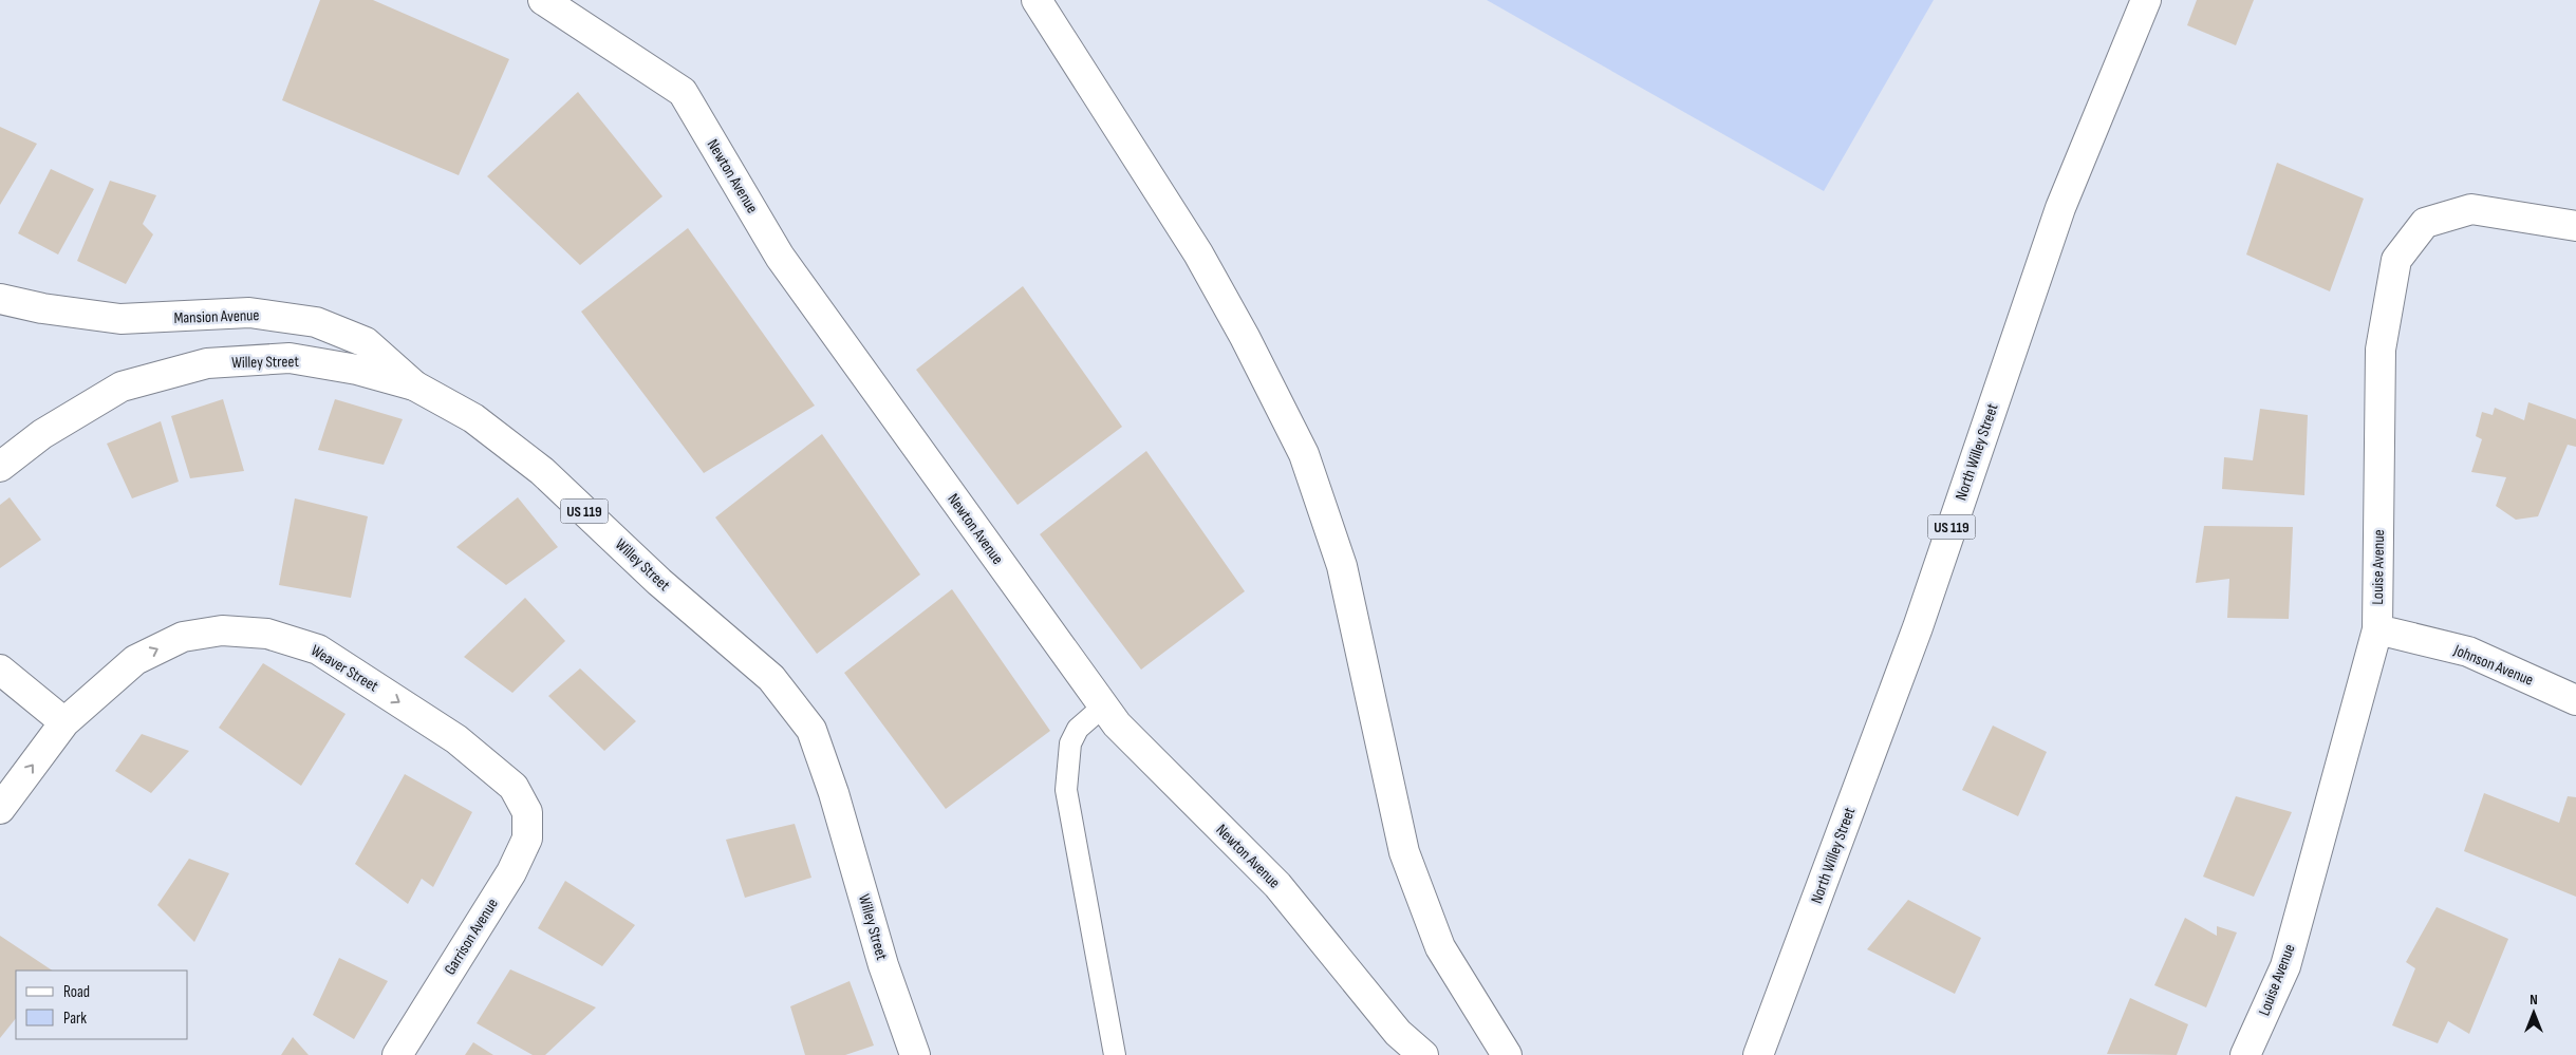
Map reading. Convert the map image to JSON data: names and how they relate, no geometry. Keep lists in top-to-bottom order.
{
  "streets": {
    "street": [
      "Newton Avenue",
      "Mansion Avenue",
      "Willey Street",
      "North Willey Street",
      "US 119",
      "Louise Avenue",
      "Johnson Avenue",
      "Weaver Street",
      "Garrison Avenue"
    ]
  },
  "crossings": [
    ["Mansion Avenue", "Willey Street"],
    ["Louise Avenue", "Johnson Avenue"],
    ["Weaver Street", "Garrison Avenue"]
  ],
  "legend": ["Road", "Park"],
  "north": "top"
}
